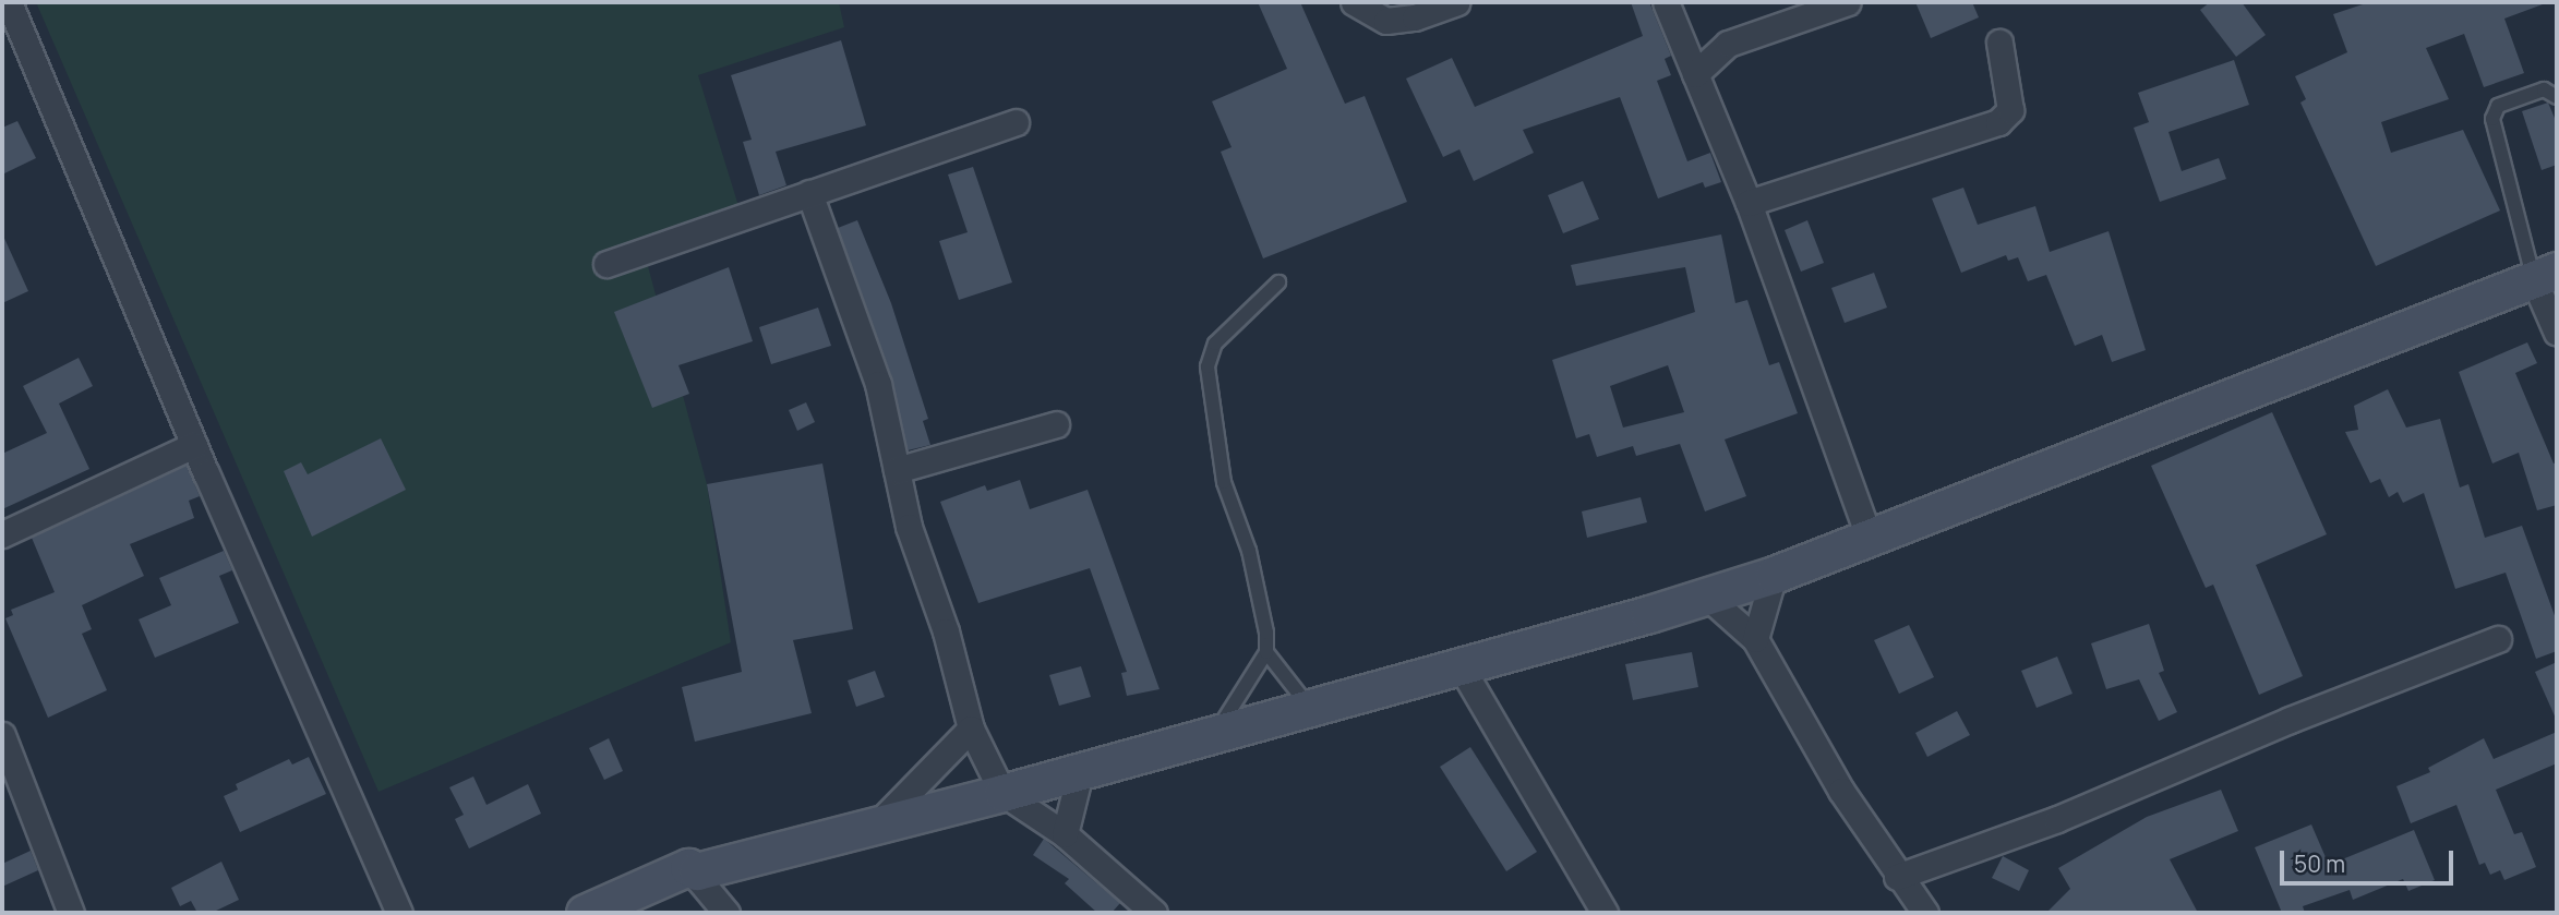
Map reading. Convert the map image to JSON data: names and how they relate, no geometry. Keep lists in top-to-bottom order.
{
  "scale_bar": "50 m"
}
